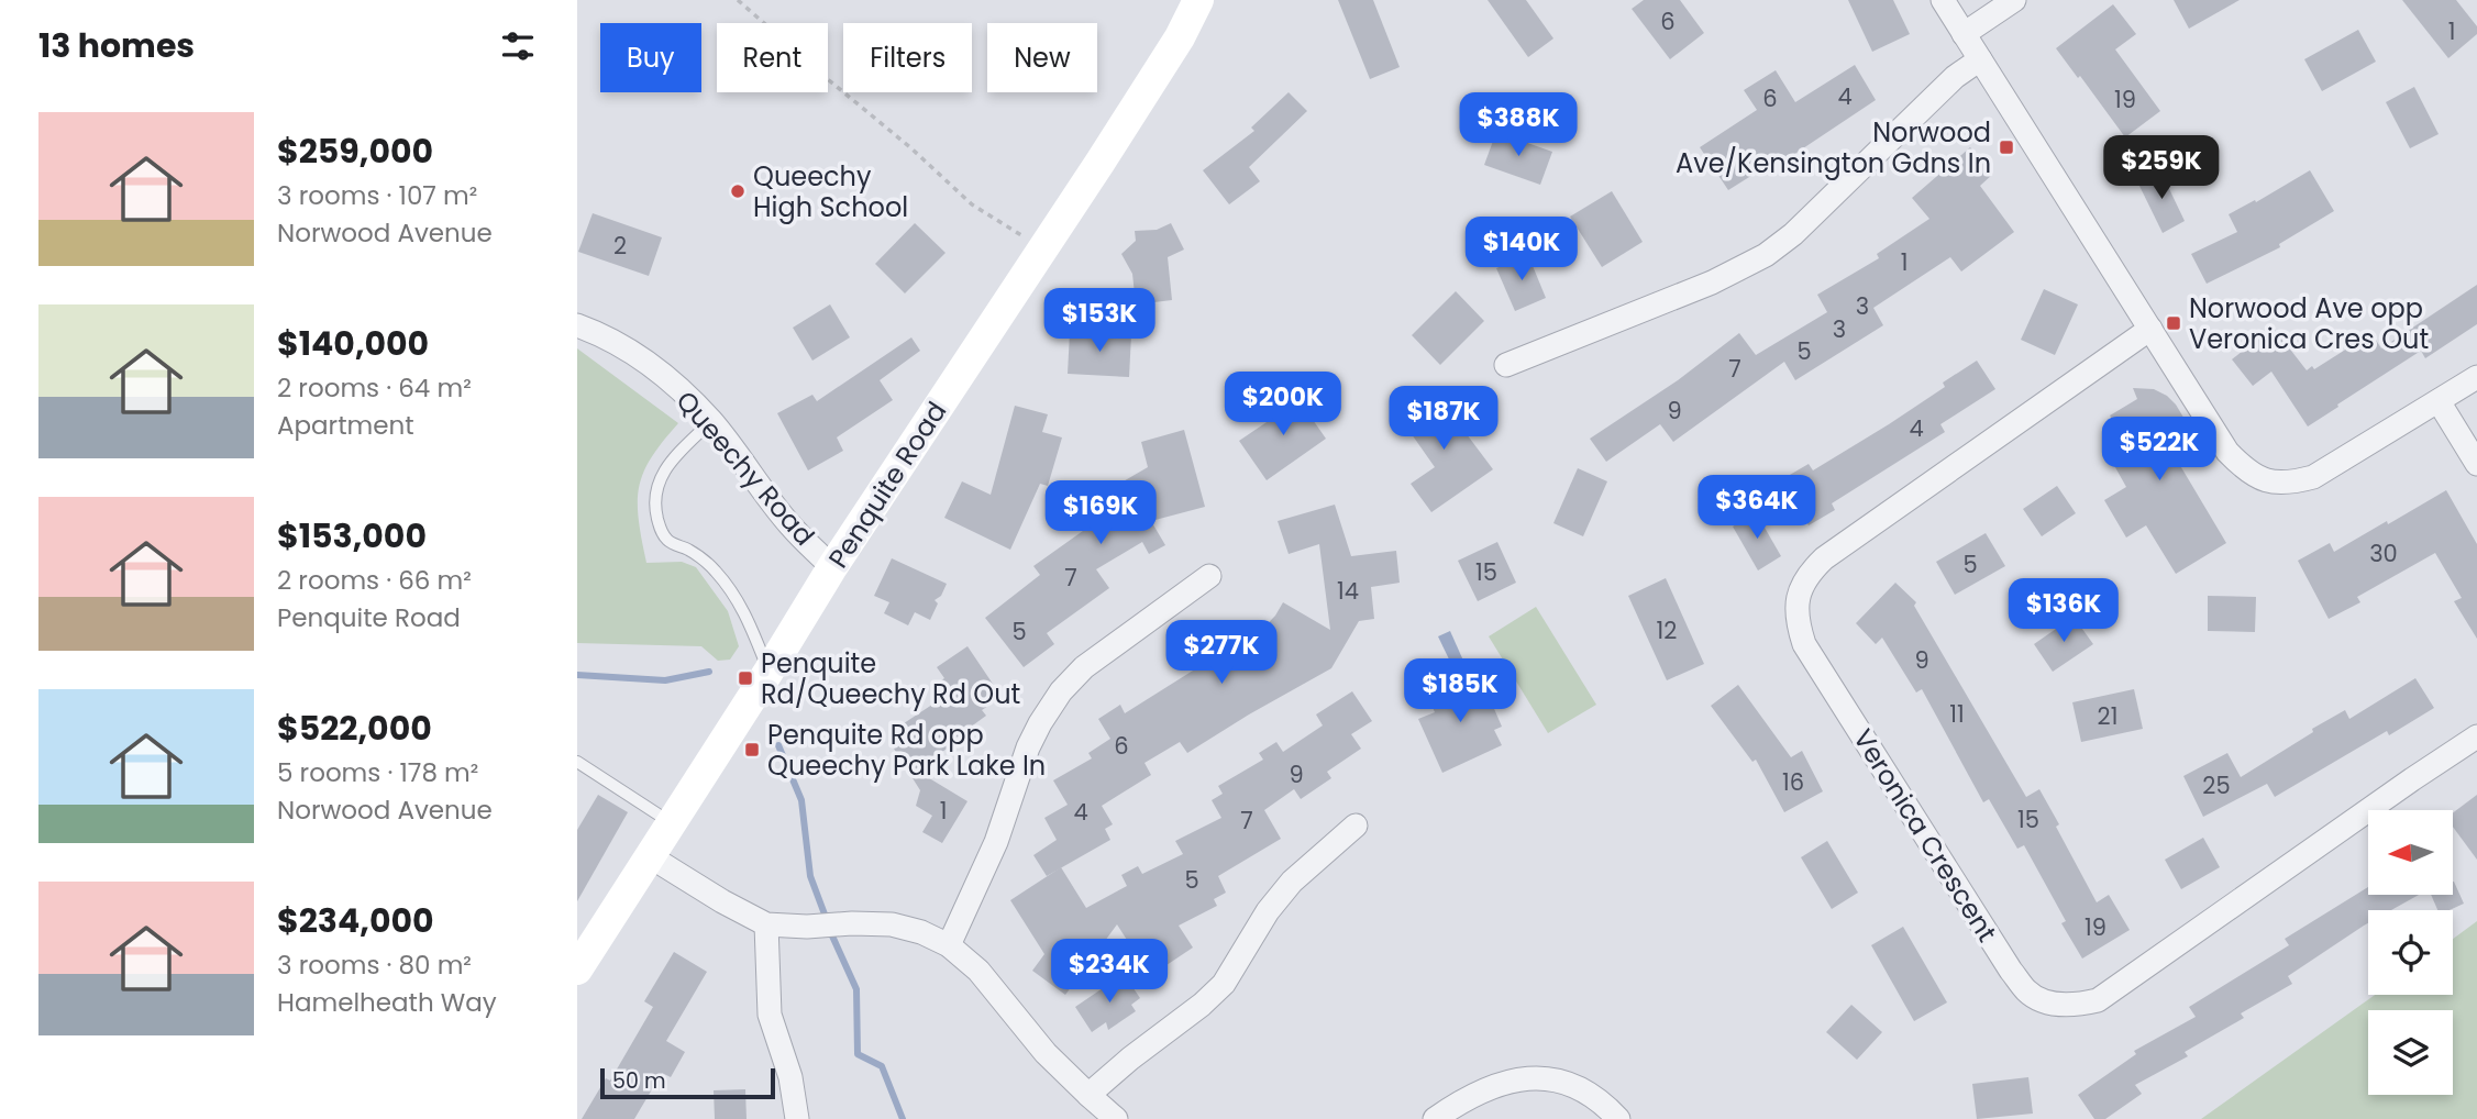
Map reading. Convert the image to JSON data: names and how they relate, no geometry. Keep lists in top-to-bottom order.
{
  "streets": {
    "street": ["Queechy Road", "Penquite Road", "Veronica Crescent"]
  },
  "crossings": [
    ["Queechy Road", "Penquite Road"]
  ],
  "places": {
    "transit": [
      "Norwood Ave/Kensington Gdns In",
      "Norwood Ave opp Veronica Cres Out",
      "Penquite Rd/Queechy Rd Out",
      "Penquite Rd opp Queechy Park Lake In"
    ],
    "other": ["Queechy High School"]
  },
  "house_numbers": [
    "6",
    "1",
    "4",
    "6",
    "19",
    "2",
    "1",
    "3",
    "3",
    "5",
    "7",
    "9",
    "4",
    "30",
    "5",
    "15",
    "7",
    "14",
    "12",
    "5",
    "9",
    "11",
    "21",
    "6",
    "9",
    "16",
    "25",
    "1",
    "4",
    "15",
    "7",
    "5",
    "19"
  ],
  "scale_bar": "50 m",
  "north": "left",
  "page": {
    "heading": "13 homes",
    "chip": [
      "Buy",
      "Rent",
      "Filters",
      "New"
    ],
    "list": [
      {
        "name": "$259,000",
        "note": "3 rooms · 107 m² · Norwood Avenue"
      },
      {
        "name": "$140,000",
        "note": "2 rooms · 64 m² · Apartment"
      },
      {
        "name": "$153,000",
        "note": "2 rooms · 66 m² · Penquite Road"
      },
      {
        "name": "$522,000",
        "note": "5 rooms · 178 m² · Norwood Avenue"
      },
      {
        "name": "$234,000",
        "note": "3 rooms · 80 m² · Hamelheath Way"
      }
    ],
    "price": [
      "$388K",
      "$259K",
      "$140K",
      "$153K",
      "$200K",
      "$187K",
      "$522K",
      "$364K",
      "$169K",
      "$136K",
      "$277K",
      "$185K",
      "$234K"
    ],
    "scale": "50 m"
  }
}
